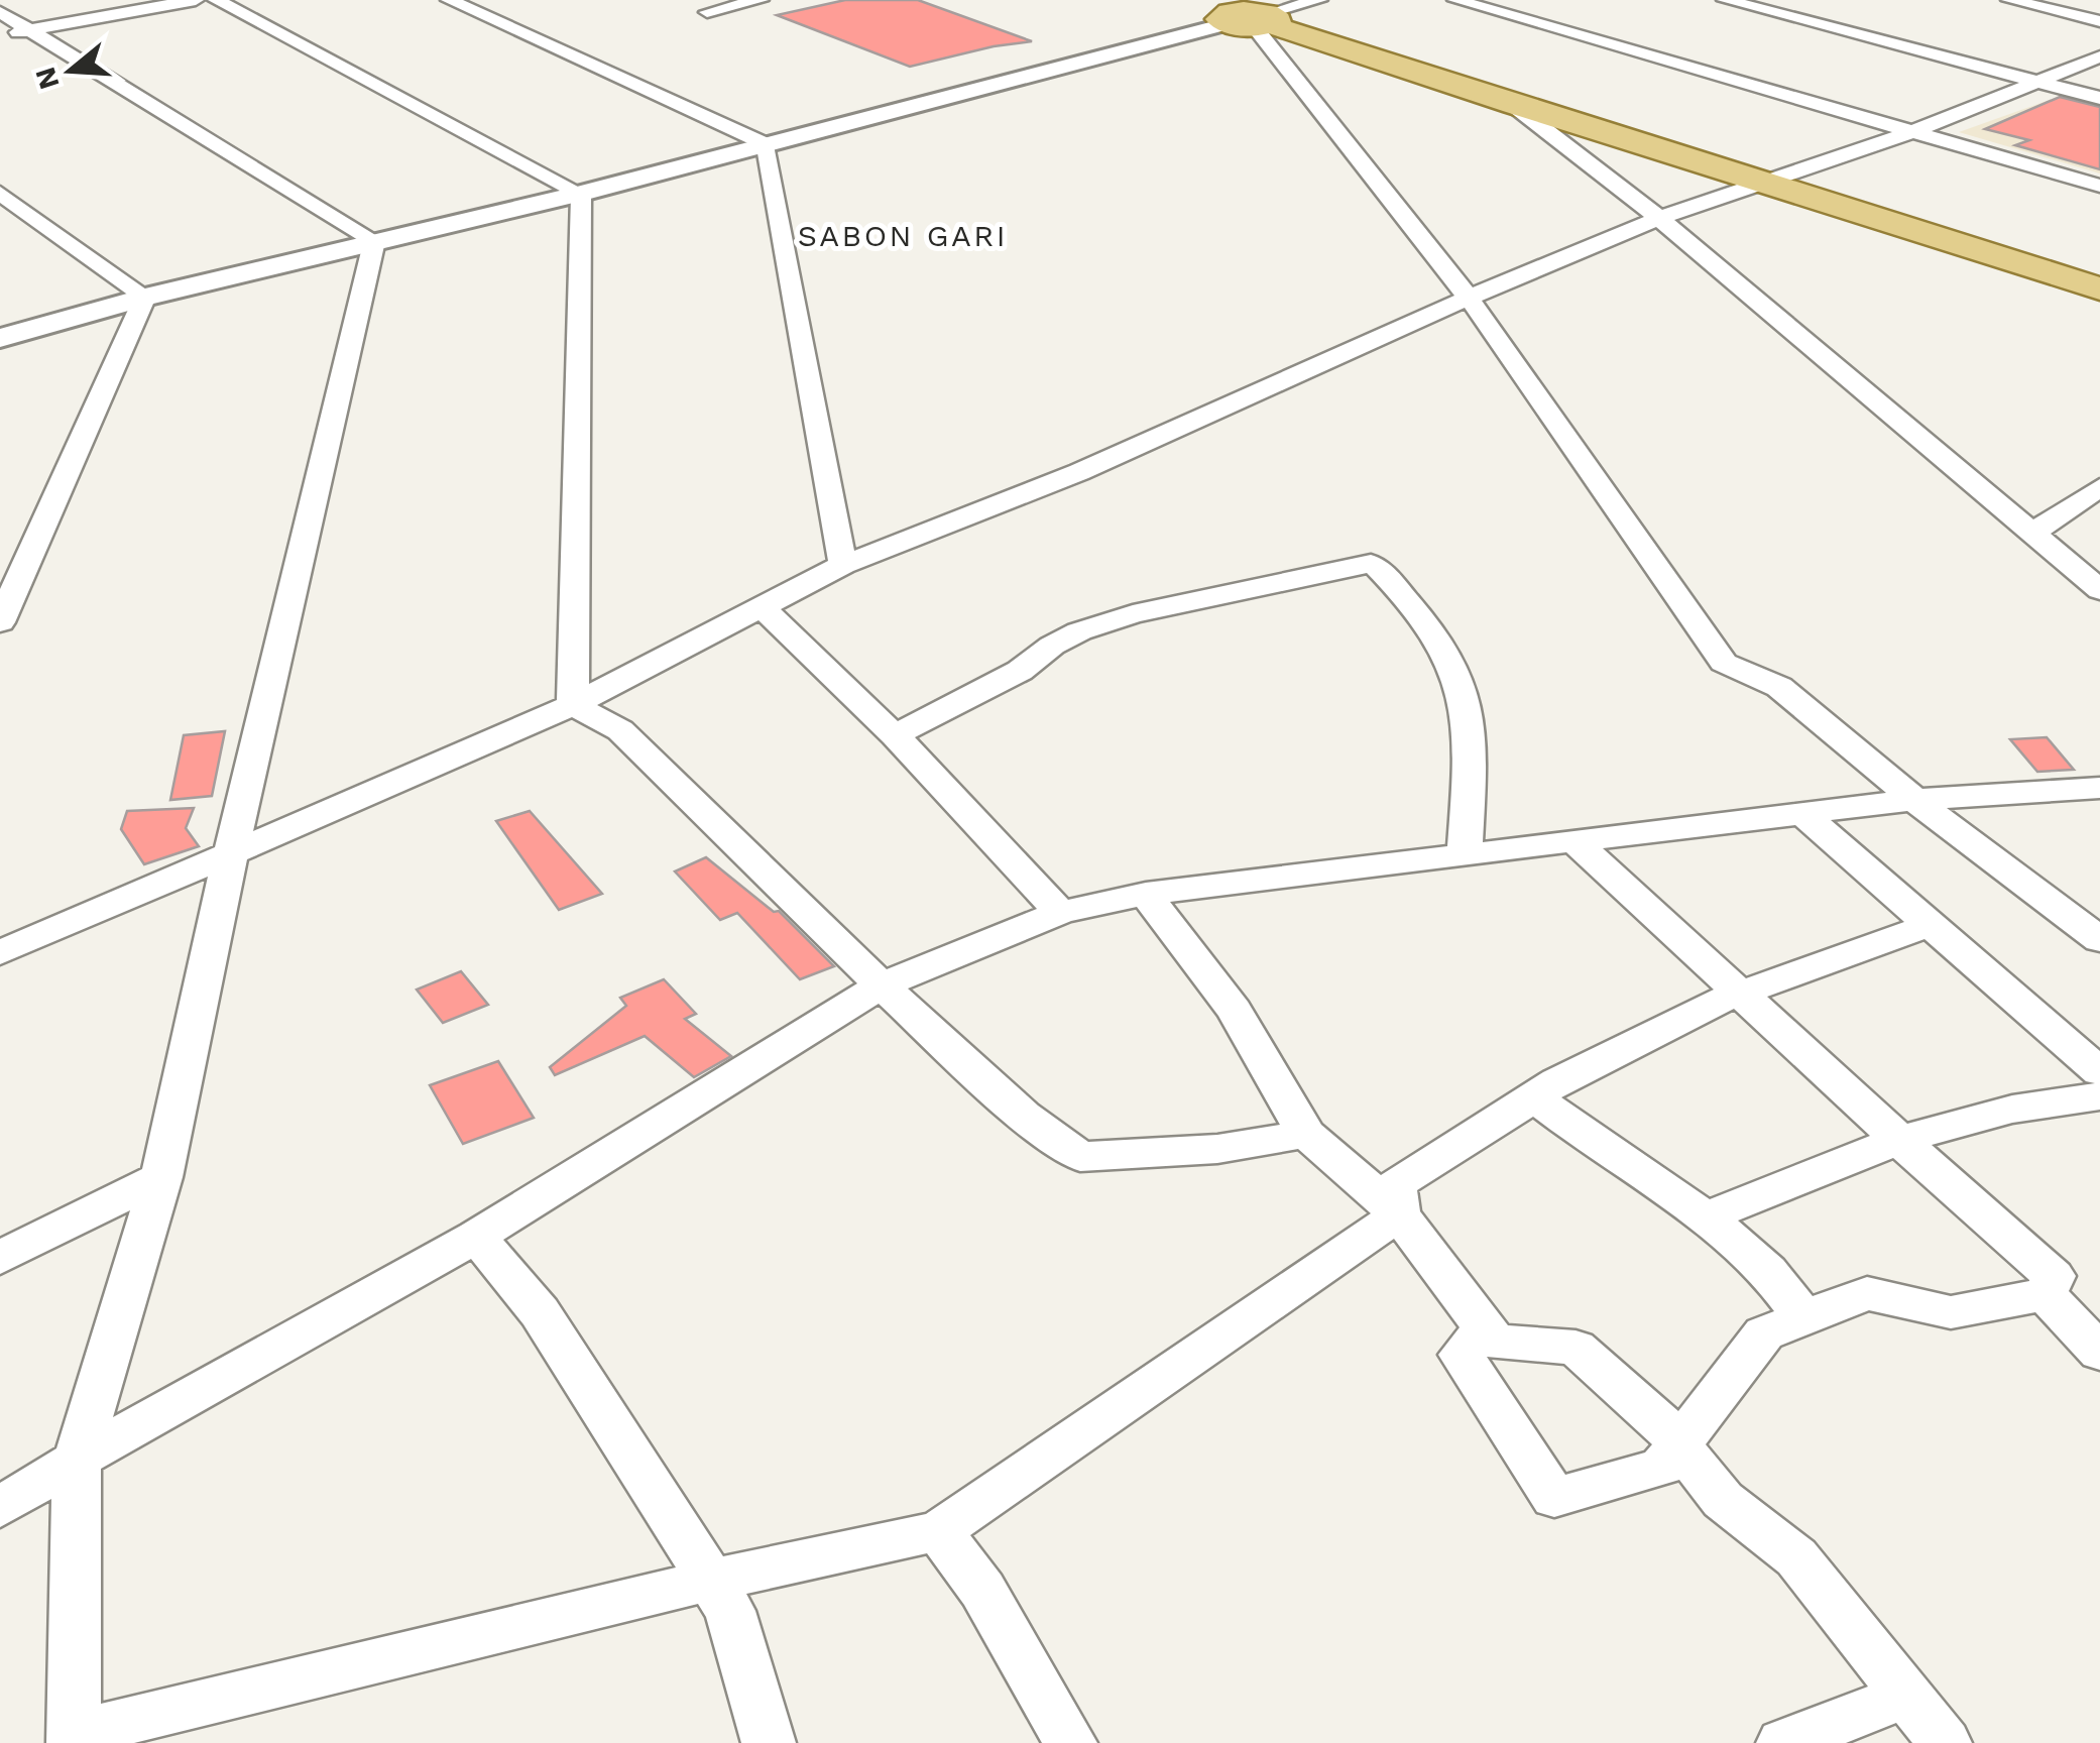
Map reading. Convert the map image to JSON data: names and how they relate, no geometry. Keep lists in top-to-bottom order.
{
  "districts": ["SABON GARI"],
  "north": "left"
}
